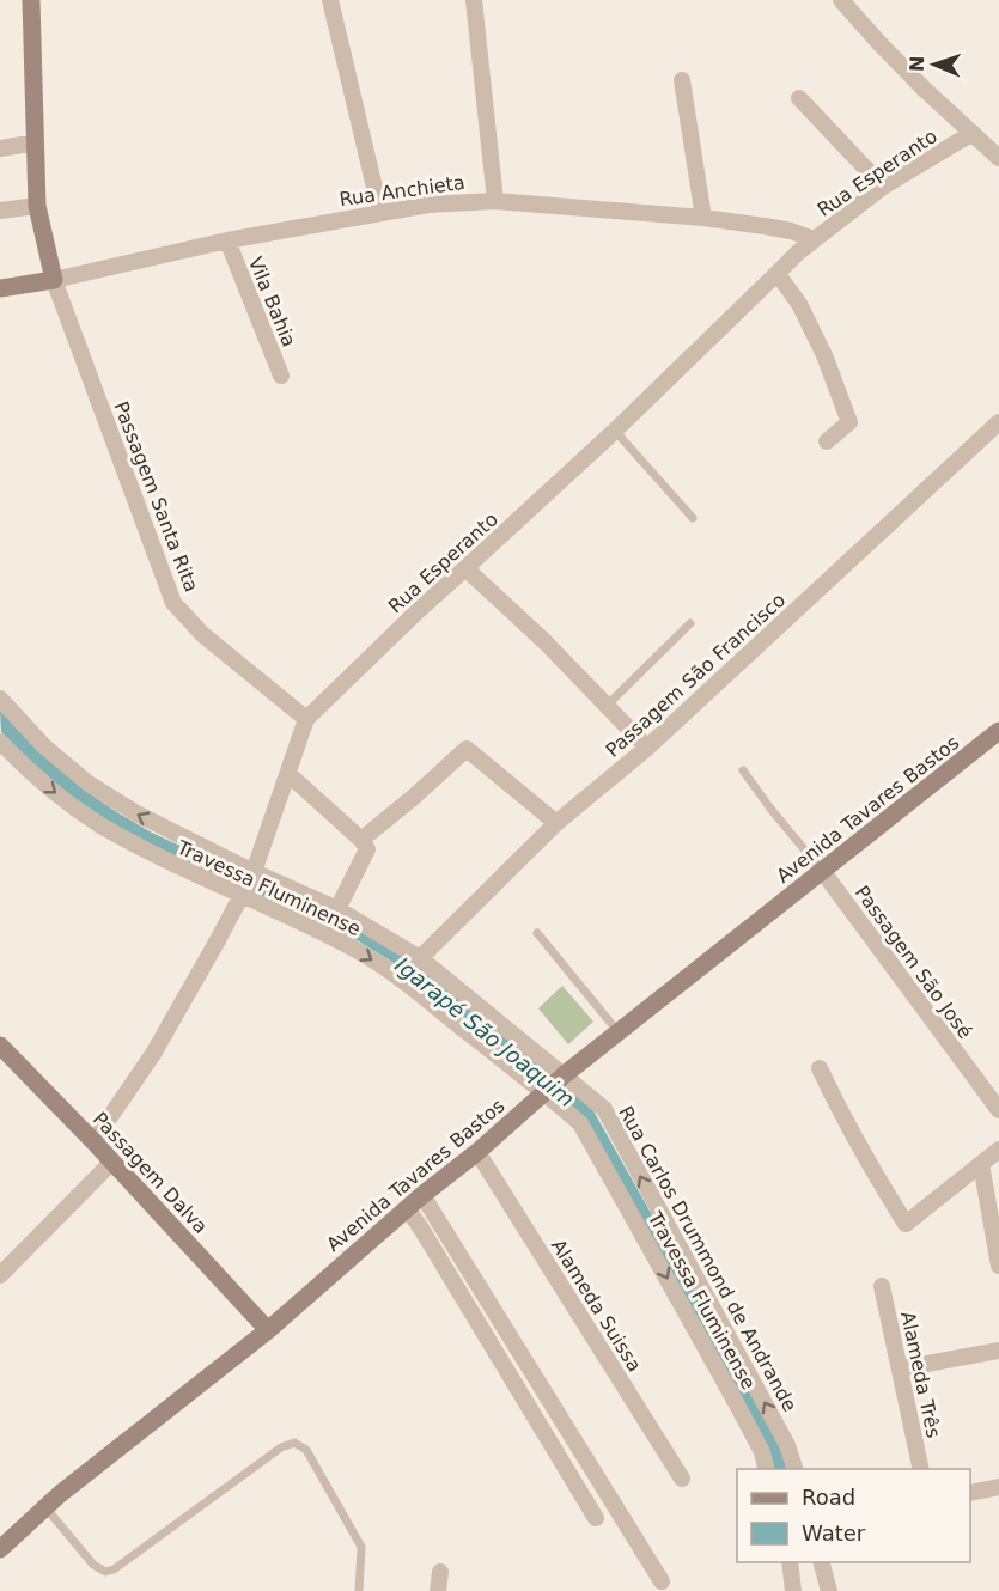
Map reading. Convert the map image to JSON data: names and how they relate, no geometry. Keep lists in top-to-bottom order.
{
  "streets": {
    "main road": ["Rua Anchieta", "Avenida Tavares Bastos", "Passagem Dalva"],
    "street": [
      "Rua Esperanto",
      "Vila Bahia",
      "Passagem Santa Rita",
      "Passagem São Francisco",
      "Travessa Fluminense",
      "Passagem São José",
      "Rua Carlos Drummond de Andrande",
      "Alameda Suissa",
      "Alameda Três"
    ]
  },
  "crossings": [
    ["Rua Esperanto", "Rua Anchieta"],
    ["Rua Esperanto", "Passagem Santa Rita"],
    ["Rua Esperanto", "Travessa Fluminense"],
    ["Rua Esperanto", "Passagem Dalva"],
    ["Rua Esperanto", "Rua Carlos Drummond de Andrande"],
    ["Rua Anchieta", "Vila Bahia"],
    ["Rua Anchieta", "Passagem Santa Rita"],
    ["Passagem São Francisco", "Rua Carlos Drummond de Andrande"],
    ["Avenida Tavares Bastos", "Travessa Fluminense"],
    ["Avenida Tavares Bastos", "Passagem São José"],
    ["Avenida Tavares Bastos", "Passagem Dalva"],
    ["Avenida Tavares Bastos", "Rua Carlos Drummond de Andrande"],
    ["Avenida Tavares Bastos", "Alameda Suissa"],
    ["Travessa Fluminense", "Rua Carlos Drummond de Andrande"]
  ],
  "one_way": ["Travessa Fluminense", "Rua Carlos Drummond de Andrande"],
  "water": ["Igarapé São Joaquim"],
  "legend": ["Road", "Water"],
  "north": "left"
}
